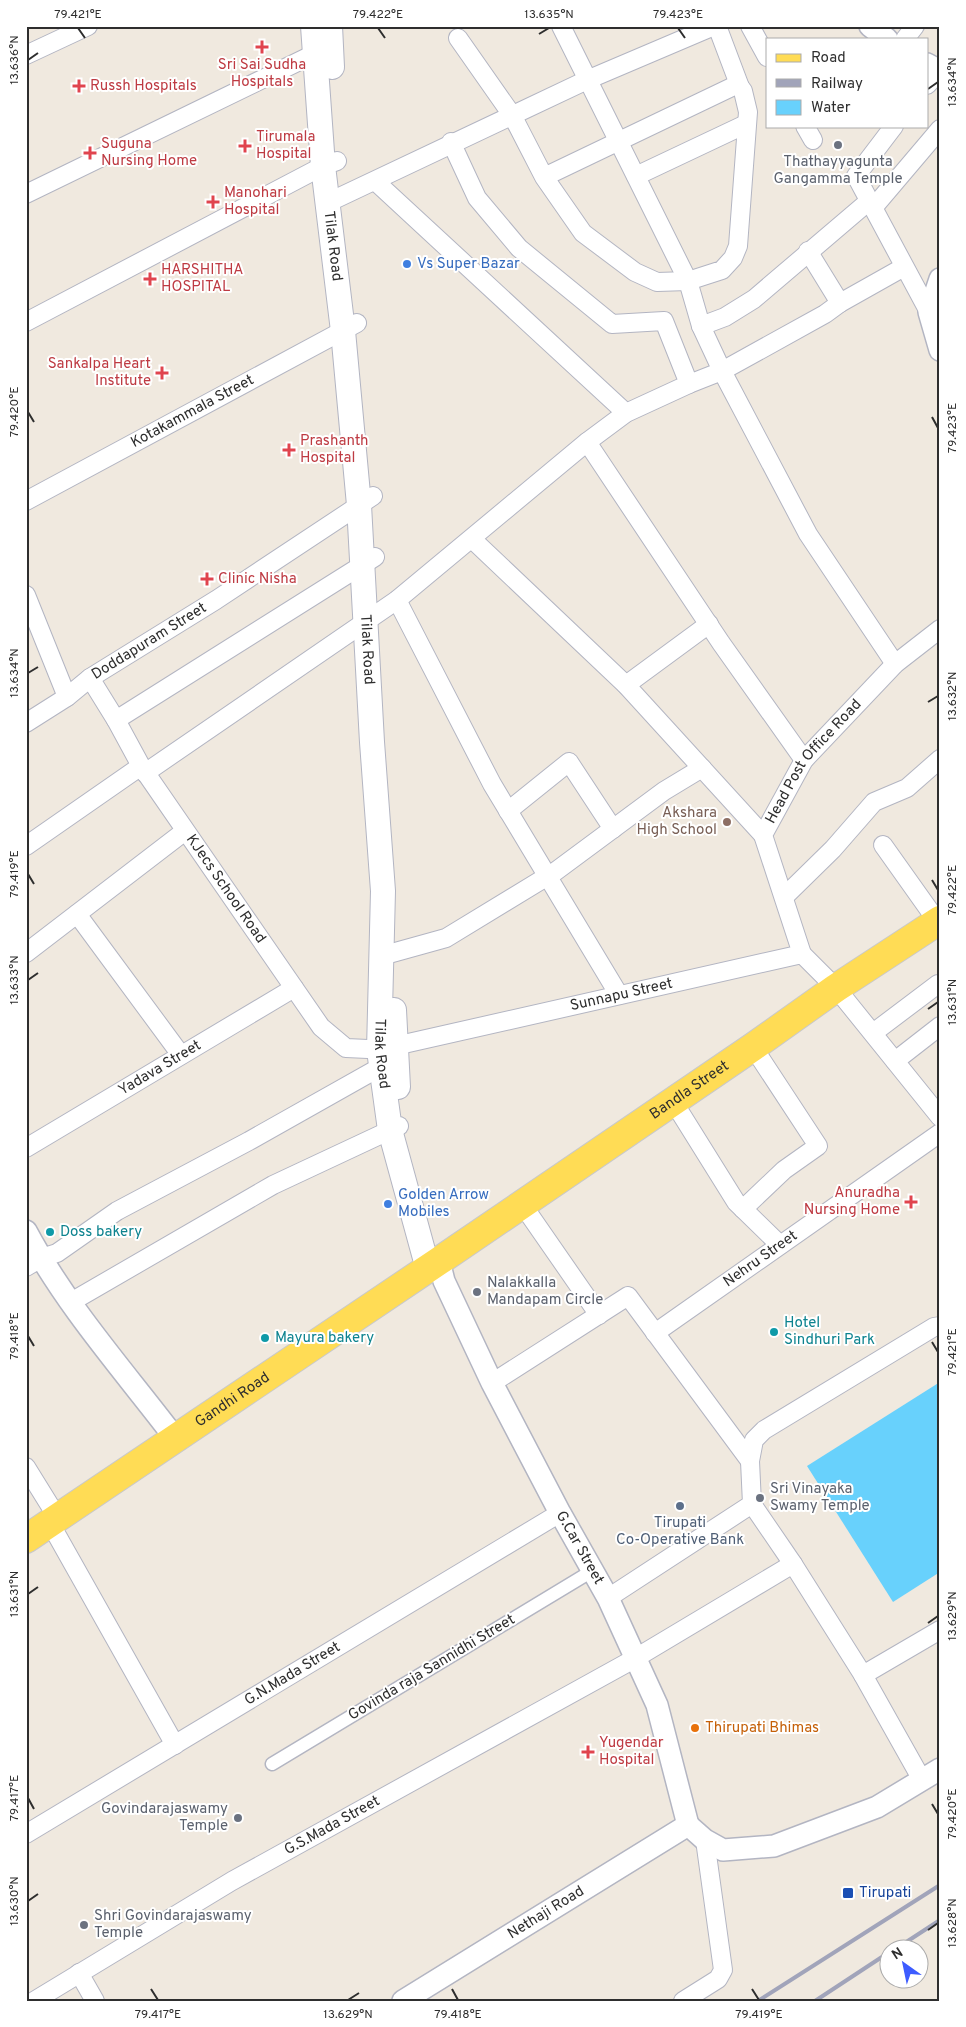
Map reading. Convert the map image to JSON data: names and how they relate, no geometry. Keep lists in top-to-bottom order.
{
  "streets": {
    "main road": ["Tilak Road", "Bandla Street", "Gandhi Road"],
    "street": [
      "Kotakammala Street",
      "Doddapuram Street",
      "Head Post Office Road",
      "KJecs School Road",
      "Sunnapu Street",
      "Yadava Street",
      "Nehru Street",
      "G.Car Street",
      "Govinda raja Sannidhi Street",
      "G.N.Mada Street",
      "G.S.Mada Street",
      "Nethaji Road"
    ]
  },
  "crossings": [
    ["Tilak Road", "Kotakammala Street"],
    ["Tilak Road", "Doddapuram Street"],
    ["Tilak Road", "KJecs School Road"],
    ["Tilak Road", "Sunnapu Street"],
    ["Tilak Road", "Bandla Street"],
    ["Tilak Road", "Gandhi Road"],
    ["Tilak Road", "G.Car Street"],
    ["Doddapuram Street", "KJecs School Road"],
    ["Head Post Office Road", "Sunnapu Street"],
    ["KJecs School Road", "Sunnapu Street"],
    ["KJecs School Road", "Yadava Street"],
    ["Bandla Street", "Gandhi Road"],
    ["Bandla Street", "G.Car Street"],
    ["Gandhi Road", "G.Car Street"],
    ["G.Car Street", "Govinda raja Sannidhi Street"],
    ["G.Car Street", "G.N.Mada Street"],
    ["G.Car Street", "G.S.Mada Street"],
    ["G.Car Street", "Nethaji Road"]
  ],
  "places": {
    "health": [
      "Sri Sai Sudha Hospitals",
      "Russh Hospitals",
      "Tirumala Hospital",
      "Suguna Nursing Home",
      "Manohari Hospital",
      "HARSHITHA HOSPITAL",
      "Sankalpa Heart Institute",
      "Prashanth Hospital",
      "Clinic Nisha",
      "Anuradha Nursing Home",
      "Yugendar Hospital"
    ],
    "other": [
      "Thathayyagunta Gangamma Temple",
      "Vs Super Bazar",
      "Akshara High School",
      "Golden Arrow Mobiles",
      "Doss bakery",
      "Nalakkalla Mandapam Circle",
      "Hotel Sindhuri Park",
      "Mayura bakery",
      "Sri Vinayaka Swamy Temple",
      "Tirupati Co-Operative Bank",
      "Thirupati Bhimas",
      "Govindarajaswamy Temple",
      "Shri Govindarajaswamy Temple"
    ],
    "transit": ["Tirupati"]
  },
  "legend": ["Road", "Railway", "Water"],
  "north": "top left",
  "coordinates": [
    "79.421°E",
    "79.422°E",
    "13.635°N",
    "79.423°E",
    "13.636°N",
    "13.634°N",
    "79.420°E",
    "13.632°N",
    "79.419°E",
    "13.633°N",
    "13.631°N",
    "79.418°E",
    "13.629°N",
    "79.417°E",
    "13.630°N",
    "13.628°N"
  ]
}
